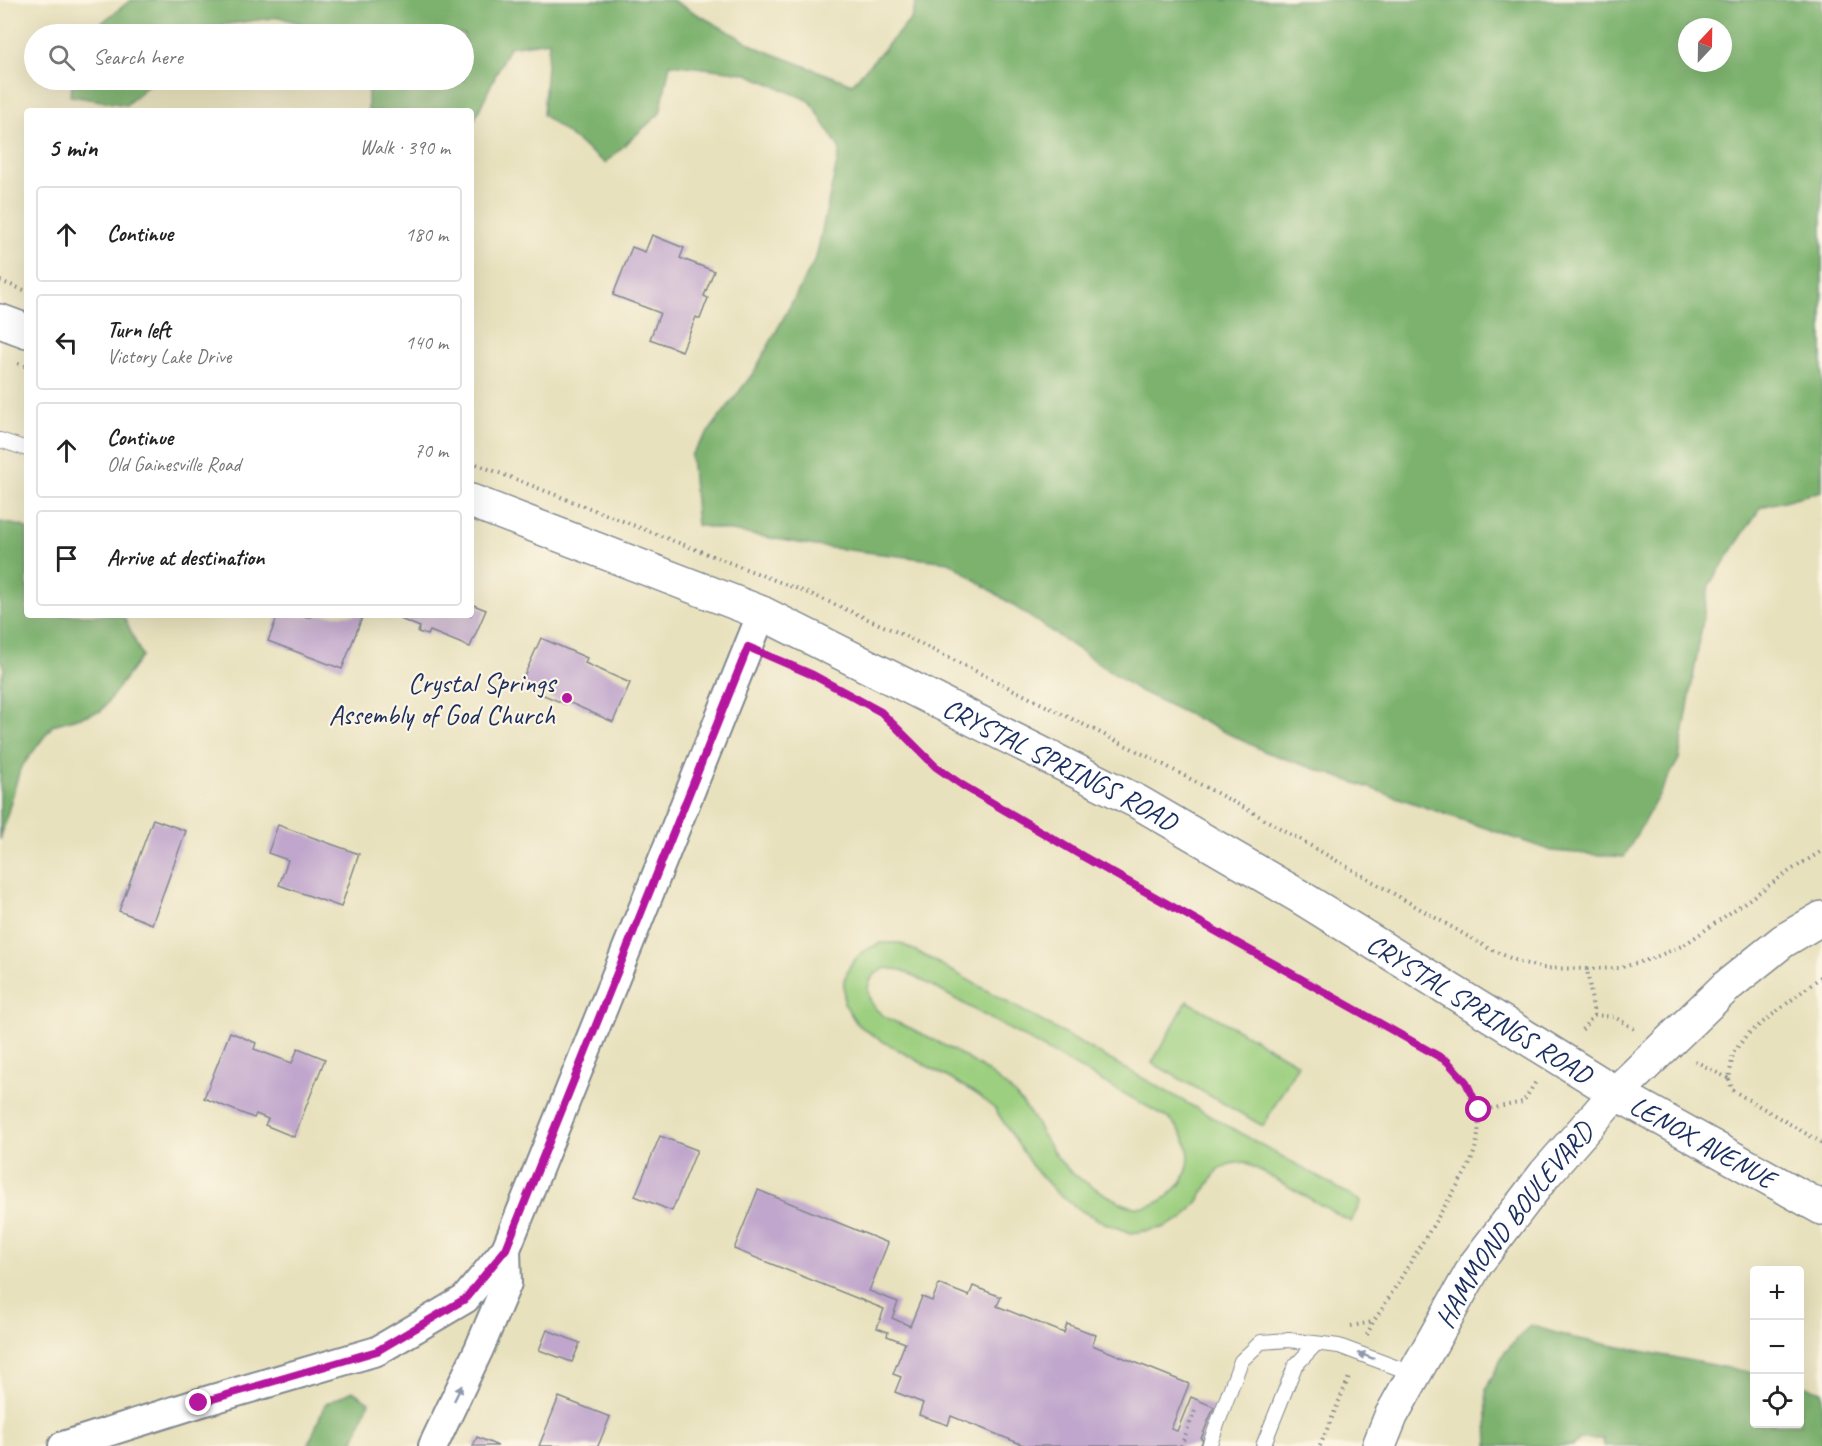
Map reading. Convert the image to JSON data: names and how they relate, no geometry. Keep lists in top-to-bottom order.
{
  "streets": {
    "street": ["CRYSTAL SPRINGS ROAD", "LENOX AVENUE", "HAMMOND BOULEVARD"]
  },
  "crossings": [
    ["CRYSTAL SPRINGS ROAD", "LENOX AVENUE"],
    ["CRYSTAL SPRINGS ROAD", "HAMMOND BOULEVARD"],
    ["LENOX AVENUE", "HAMMOND BOULEVARD"]
  ],
  "places": ["Crystal Springs Assembly of God Church"],
  "north": "top",
  "page": {
    "search": "Search here",
    "heading": ["5 min", "Walk · 390 m"],
    "list": [
      ["Continue", "180 m"],
      ["Turn left", "Victory Lake Drive", "140 m"],
      ["Continue", "Old Gainesville Road", "70 m"],
      "Arrive at destination"
    ],
    "map_buttons": ["+", "−"]
  }
}
